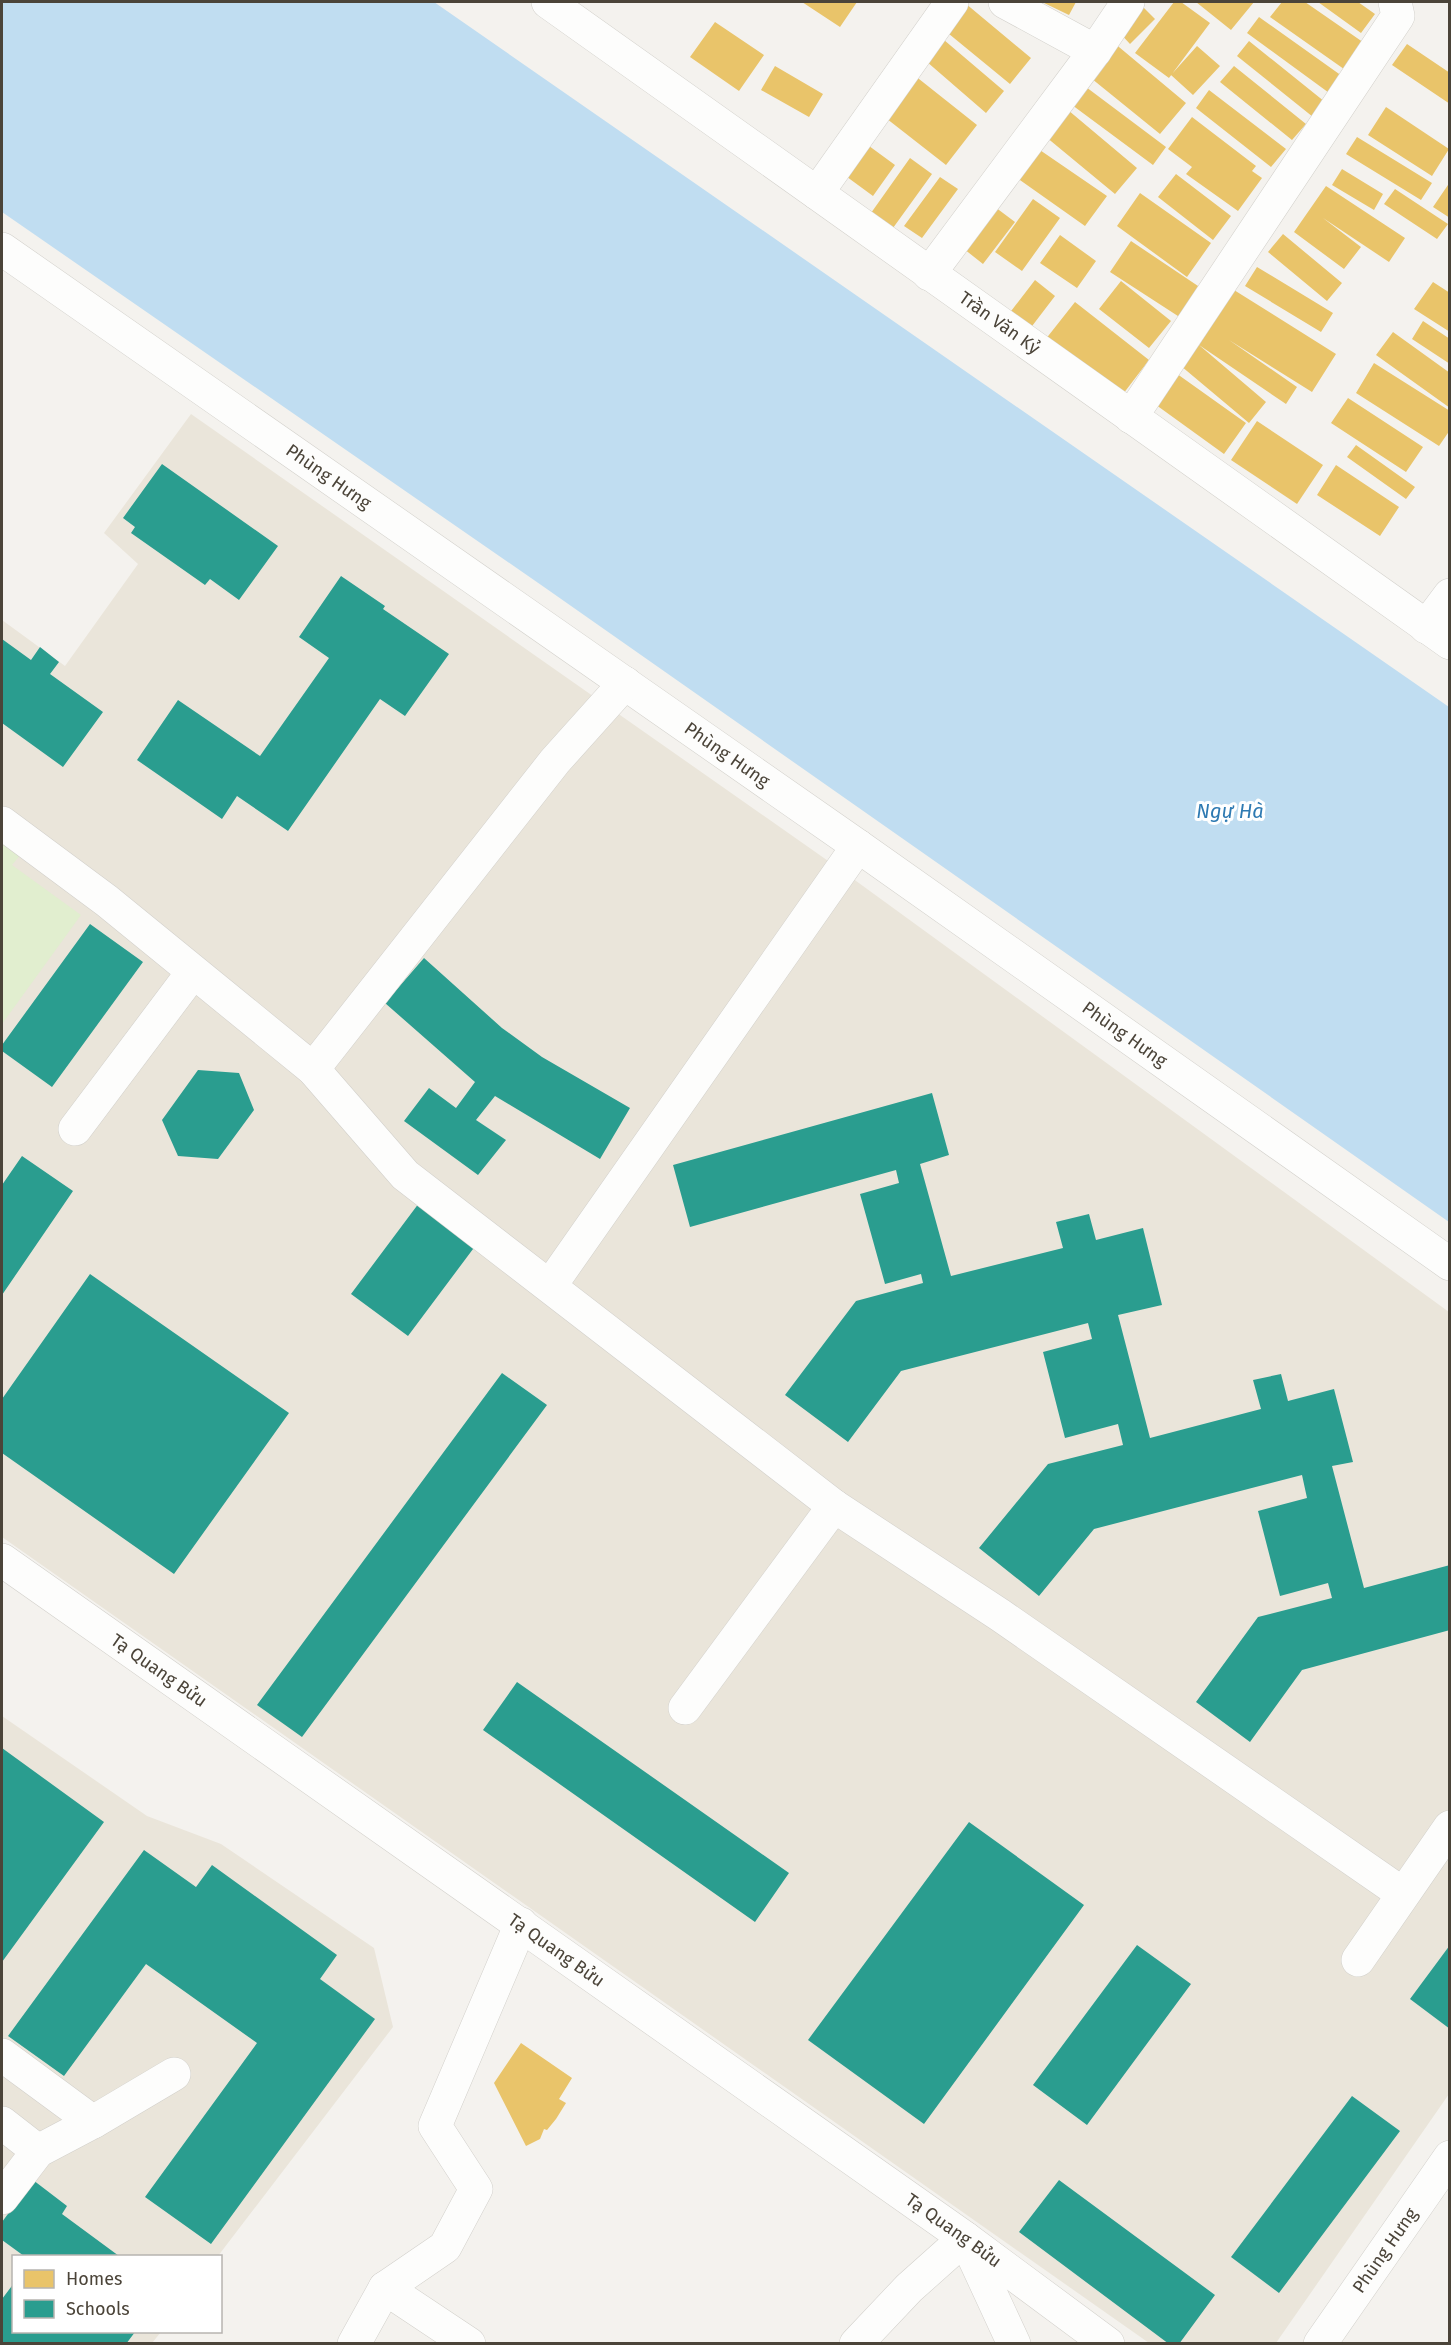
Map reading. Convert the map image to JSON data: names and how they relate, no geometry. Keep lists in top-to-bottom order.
{
  "streets": {
    "street": ["Trần Văn Kỷ", "Phùng Hưng", "Tạ Quang Bửu"]
  },
  "water": ["Ngự Hà"],
  "legend": ["Homes", "Schools"]
}
